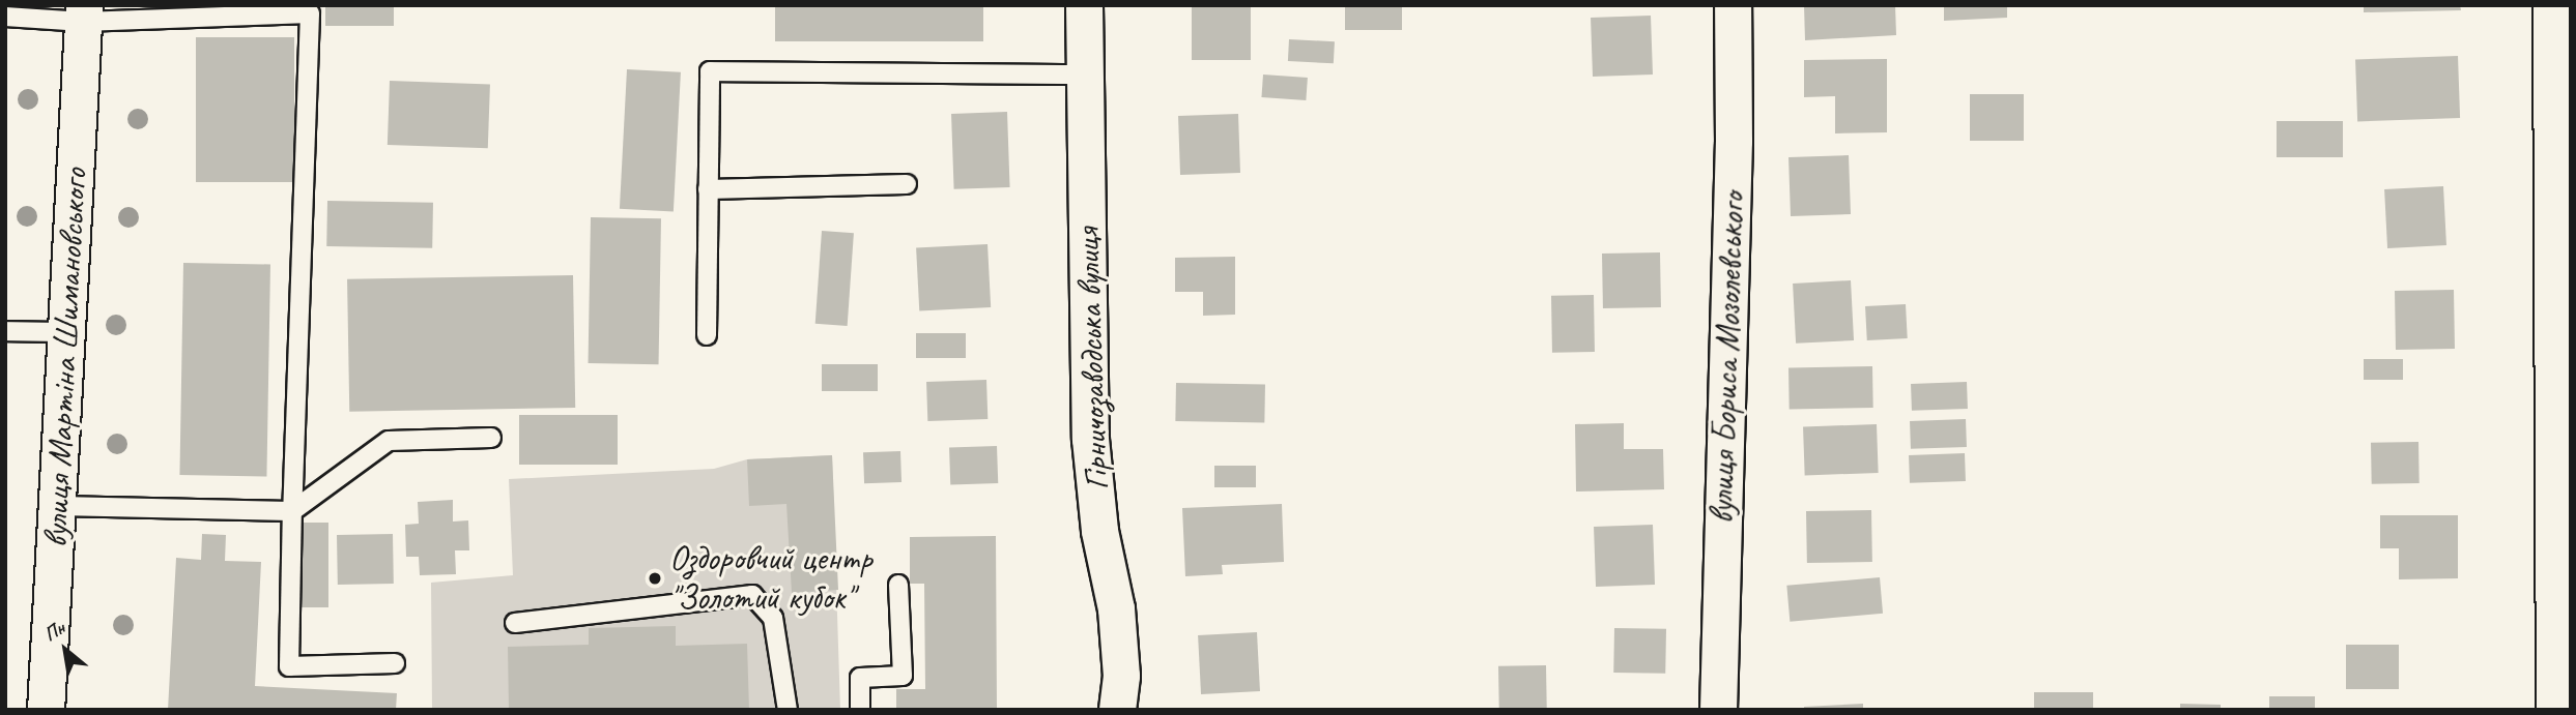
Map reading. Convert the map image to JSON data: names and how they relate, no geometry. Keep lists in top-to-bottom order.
{
  "streets": {
    "street": ["вулиця Мартіна Шимановського", "вулиця Бориса Мозолевського", "Гірничозаводська вулиця"]
  },
  "places": ["Оздоровчий центр \"Золотий кубок\""],
  "north": "top left"
}
